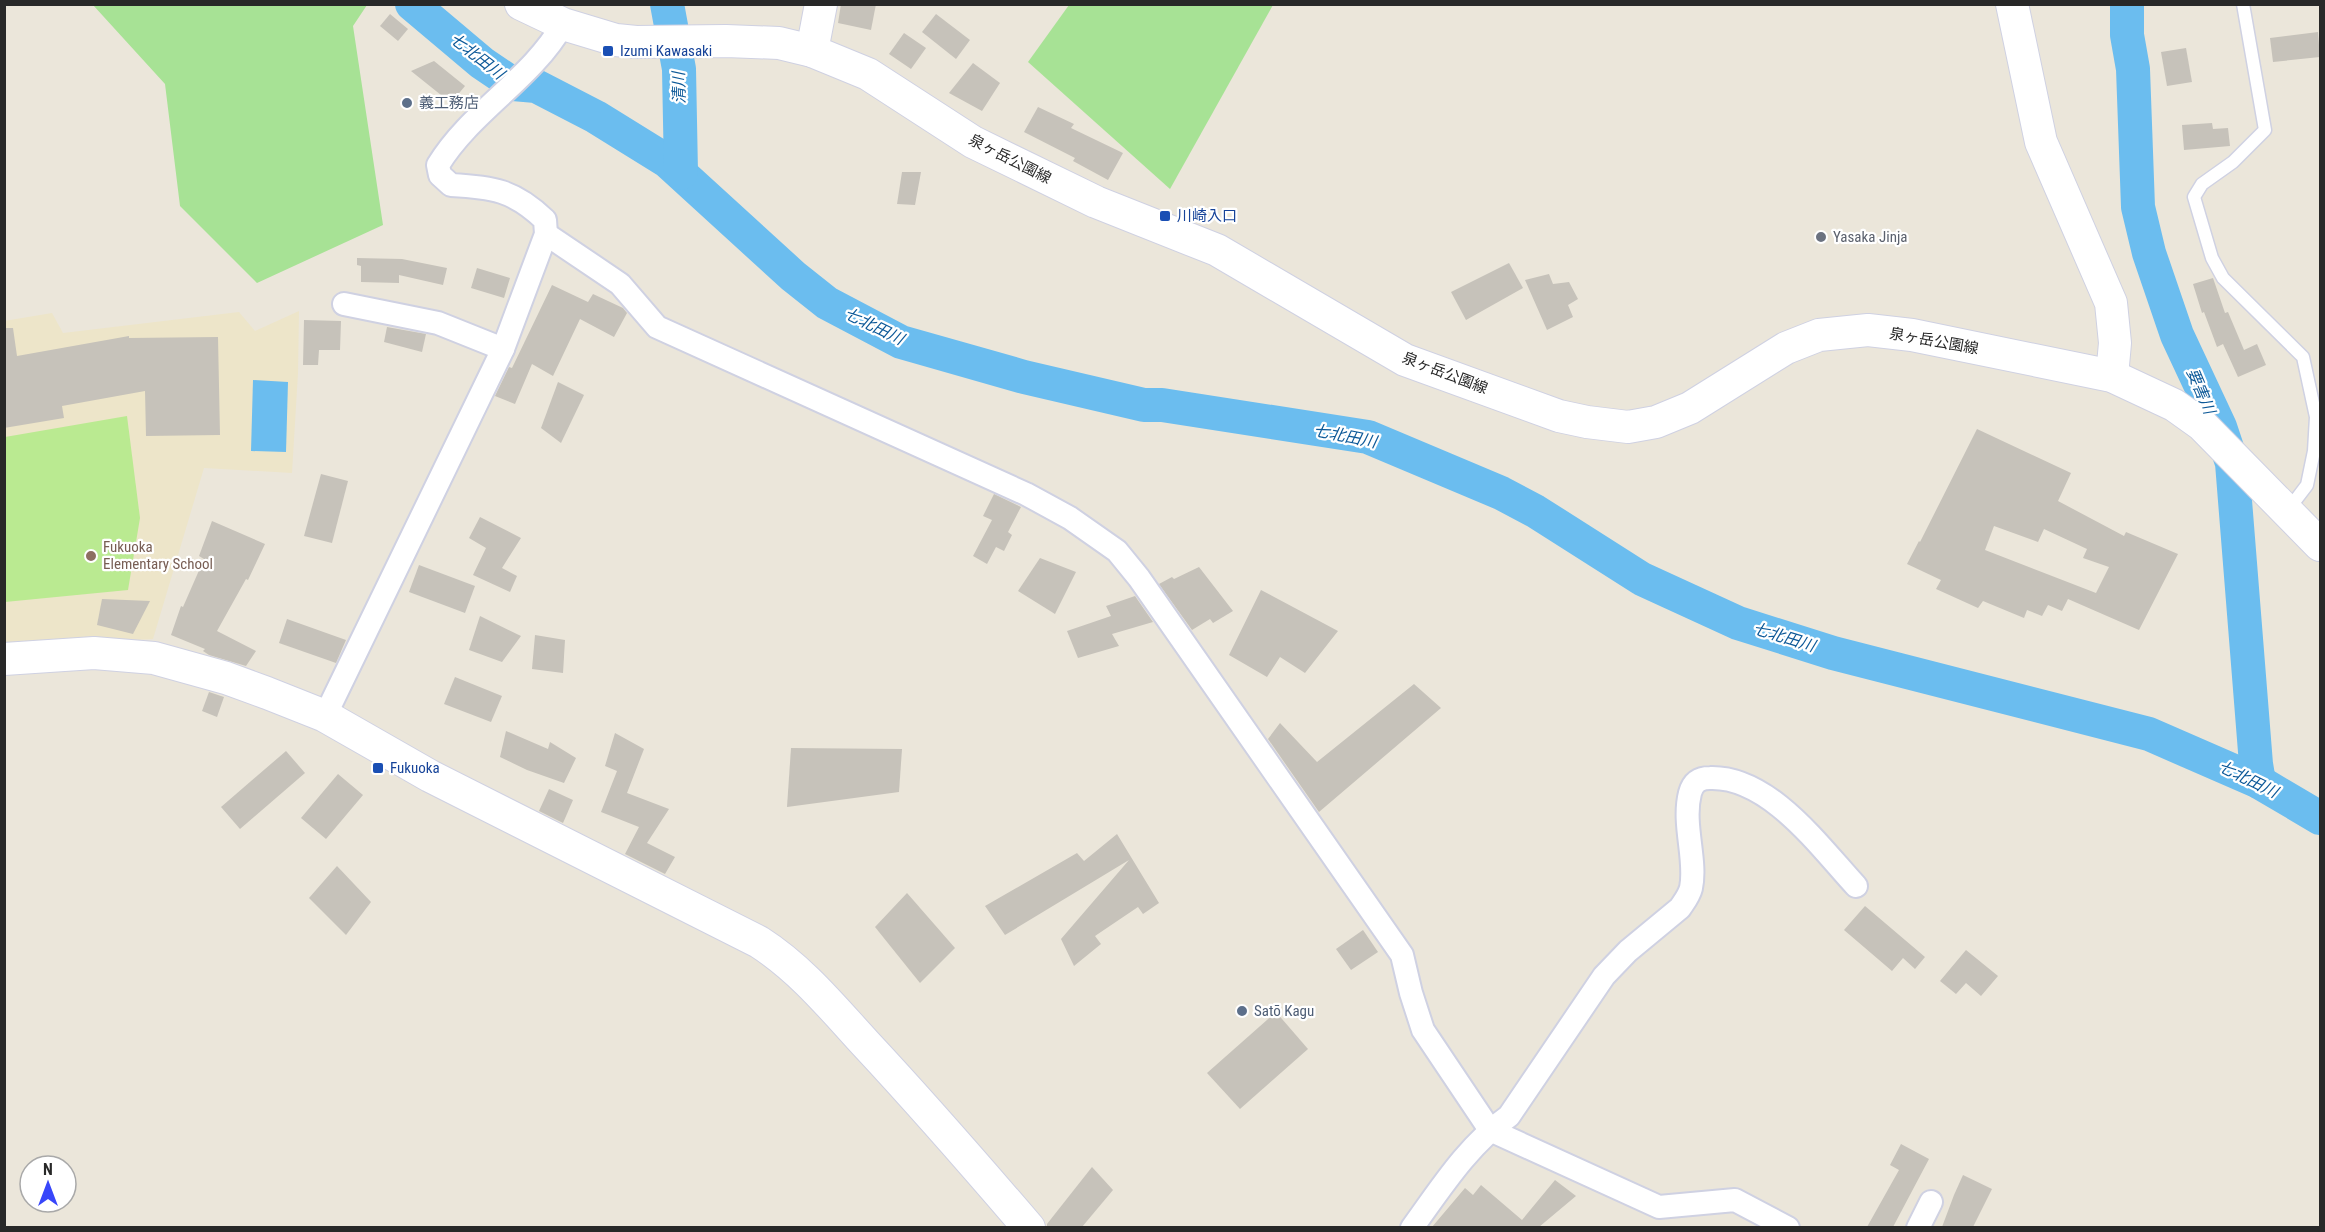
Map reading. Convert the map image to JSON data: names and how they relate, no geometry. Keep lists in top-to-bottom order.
{
  "streets": {
    "main road": ["泉ヶ岳公園線"]
  },
  "water": ["七北田川", "清川", "要害川"],
  "places": {
    "transit": ["Izumi Kawasaki", "川崎入口", "Fukuoka"],
    "other": [
      "義工務店",
      "Yasaka Jinja",
      "Fukuoka Elementary School",
      "Satō Kagu"
    ]
  },
  "north": "top"
}
